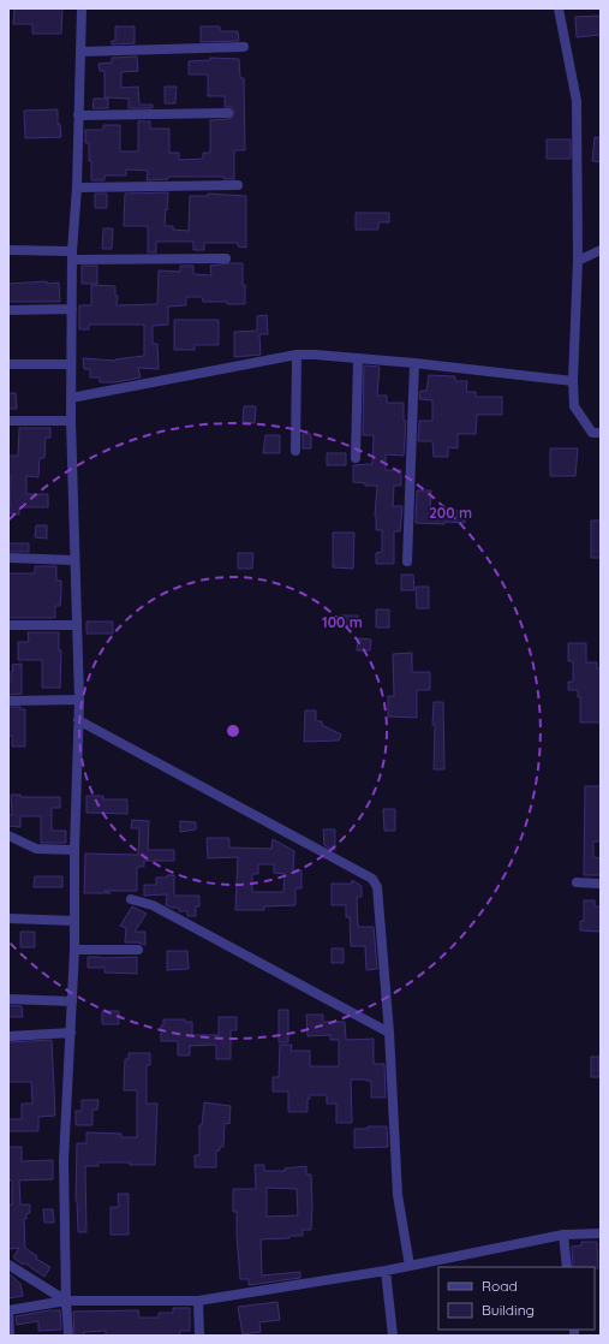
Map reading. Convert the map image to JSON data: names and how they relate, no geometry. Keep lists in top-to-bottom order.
{
  "legend": ["Road", "Building"],
  "rings": ["200 m", "100 m"]
}
